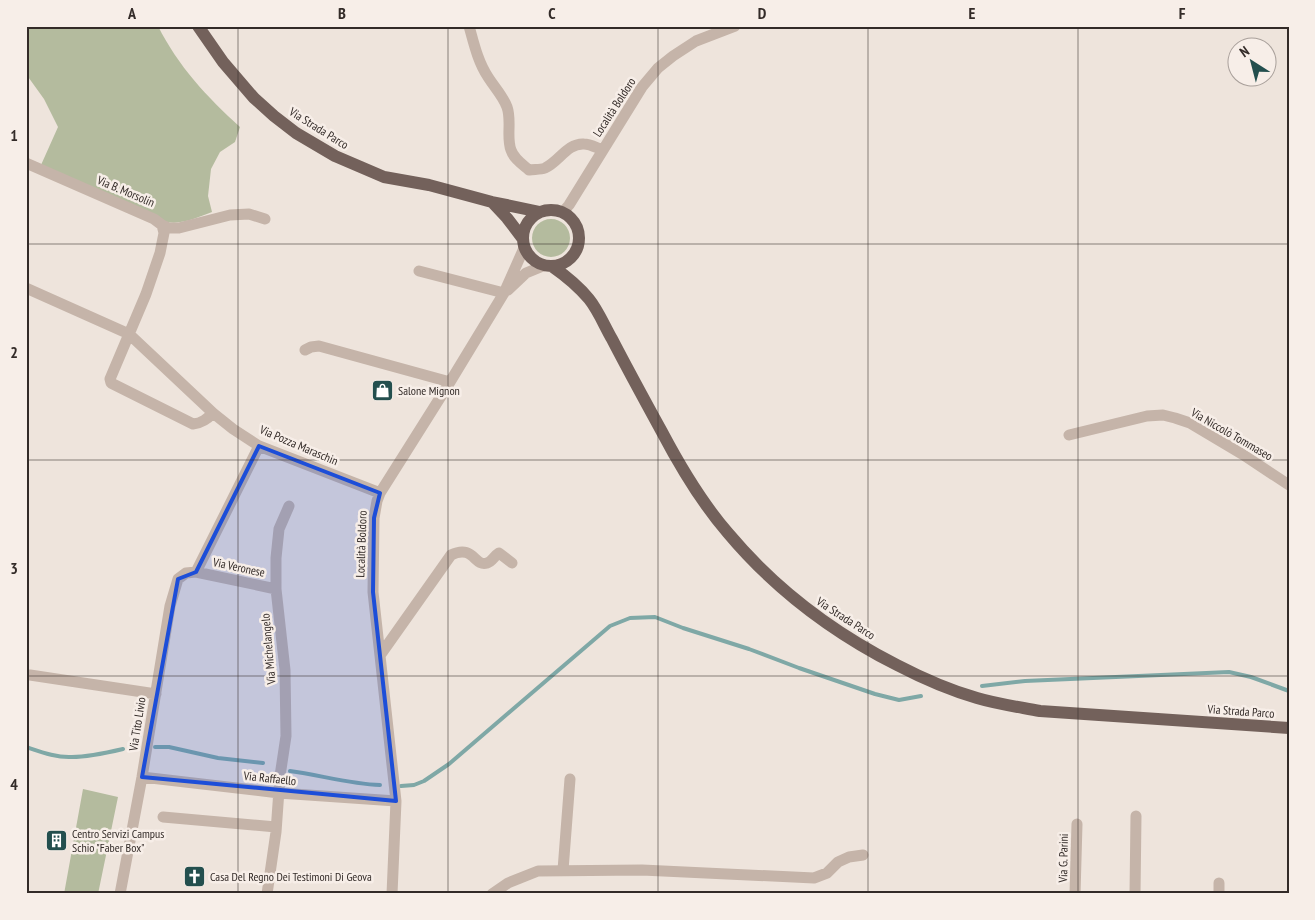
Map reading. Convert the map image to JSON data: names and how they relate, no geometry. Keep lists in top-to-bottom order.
{
  "streets": {
    "main road": ["Via Strada Parco"],
    "street": [
      "Località Boldoro",
      "Via B. Morsolin",
      "Via Niccolò Tommaseo",
      "Via Pozza Maraschin",
      "Via Veronese",
      "Via Michelangelo",
      "Via Tito Livio",
      "Via Raffaello",
      "Via G. Parini"
    ]
  },
  "crossings": [
    ["Località Boldoro", "Via Strada Parco"],
    ["Località Boldoro", "Via Pozza Maraschin"],
    ["Località Boldoro", "Via Raffaello"],
    ["Via B. Morsolin", "Via Pozza Maraschin"],
    ["Via Veronese", "Via Michelangelo"],
    ["Via Veronese", "Via Tito Livio"],
    ["Via Michelangelo", "Via Raffaello"],
    ["Via Tito Livio", "Via Raffaello"]
  ],
  "places": {
    "shop": ["Salone Mignon"],
    "building": ["Centro Servizi Campus Schio \"Faber Box\""],
    "church": ["Casa Del Regno Dei Testimoni Di Geova"]
  },
  "north": "top left",
  "grid": {
    "columns": [
      "A",
      "B",
      "C",
      "D",
      "E",
      "F"
    ],
    "rows": [
      "1",
      "2",
      "3",
      "4"
    ]
  }
}
